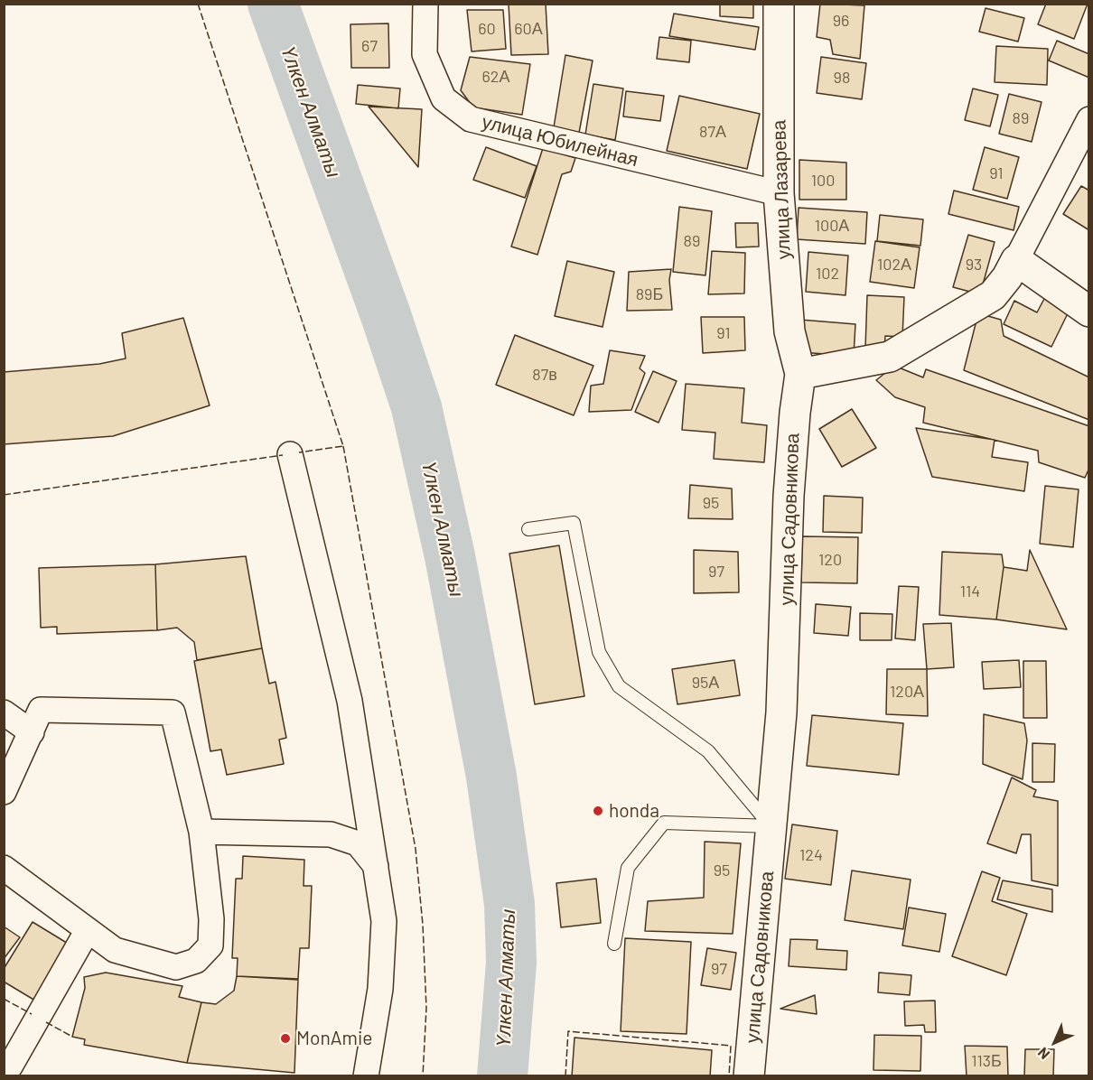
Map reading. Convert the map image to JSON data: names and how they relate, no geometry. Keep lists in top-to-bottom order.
{
  "streets": {
    "street": ["улица Юбилейная", "улица Лазарева", "улица Садовникова"]
  },
  "crossings": [
    ["улица Юбилейная", "улица Лазарева"],
    ["улица Лазарева", "улица Садовникова"]
  ],
  "water": ["Үлкен Алматы"],
  "places": ["honda", "MonAmie"],
  "house_numbers": [
    "96",
    "60",
    "60А",
    "67",
    "62А",
    "98",
    "89",
    "87А",
    "91",
    "100",
    "100А",
    "89",
    "102А",
    "93",
    "102",
    "89Б",
    "91",
    "87в",
    "95",
    "120",
    "97",
    "114",
    "95А",
    "120А",
    "124",
    "95",
    "97",
    "113Б"
  ],
  "north": "bottom left"
}
